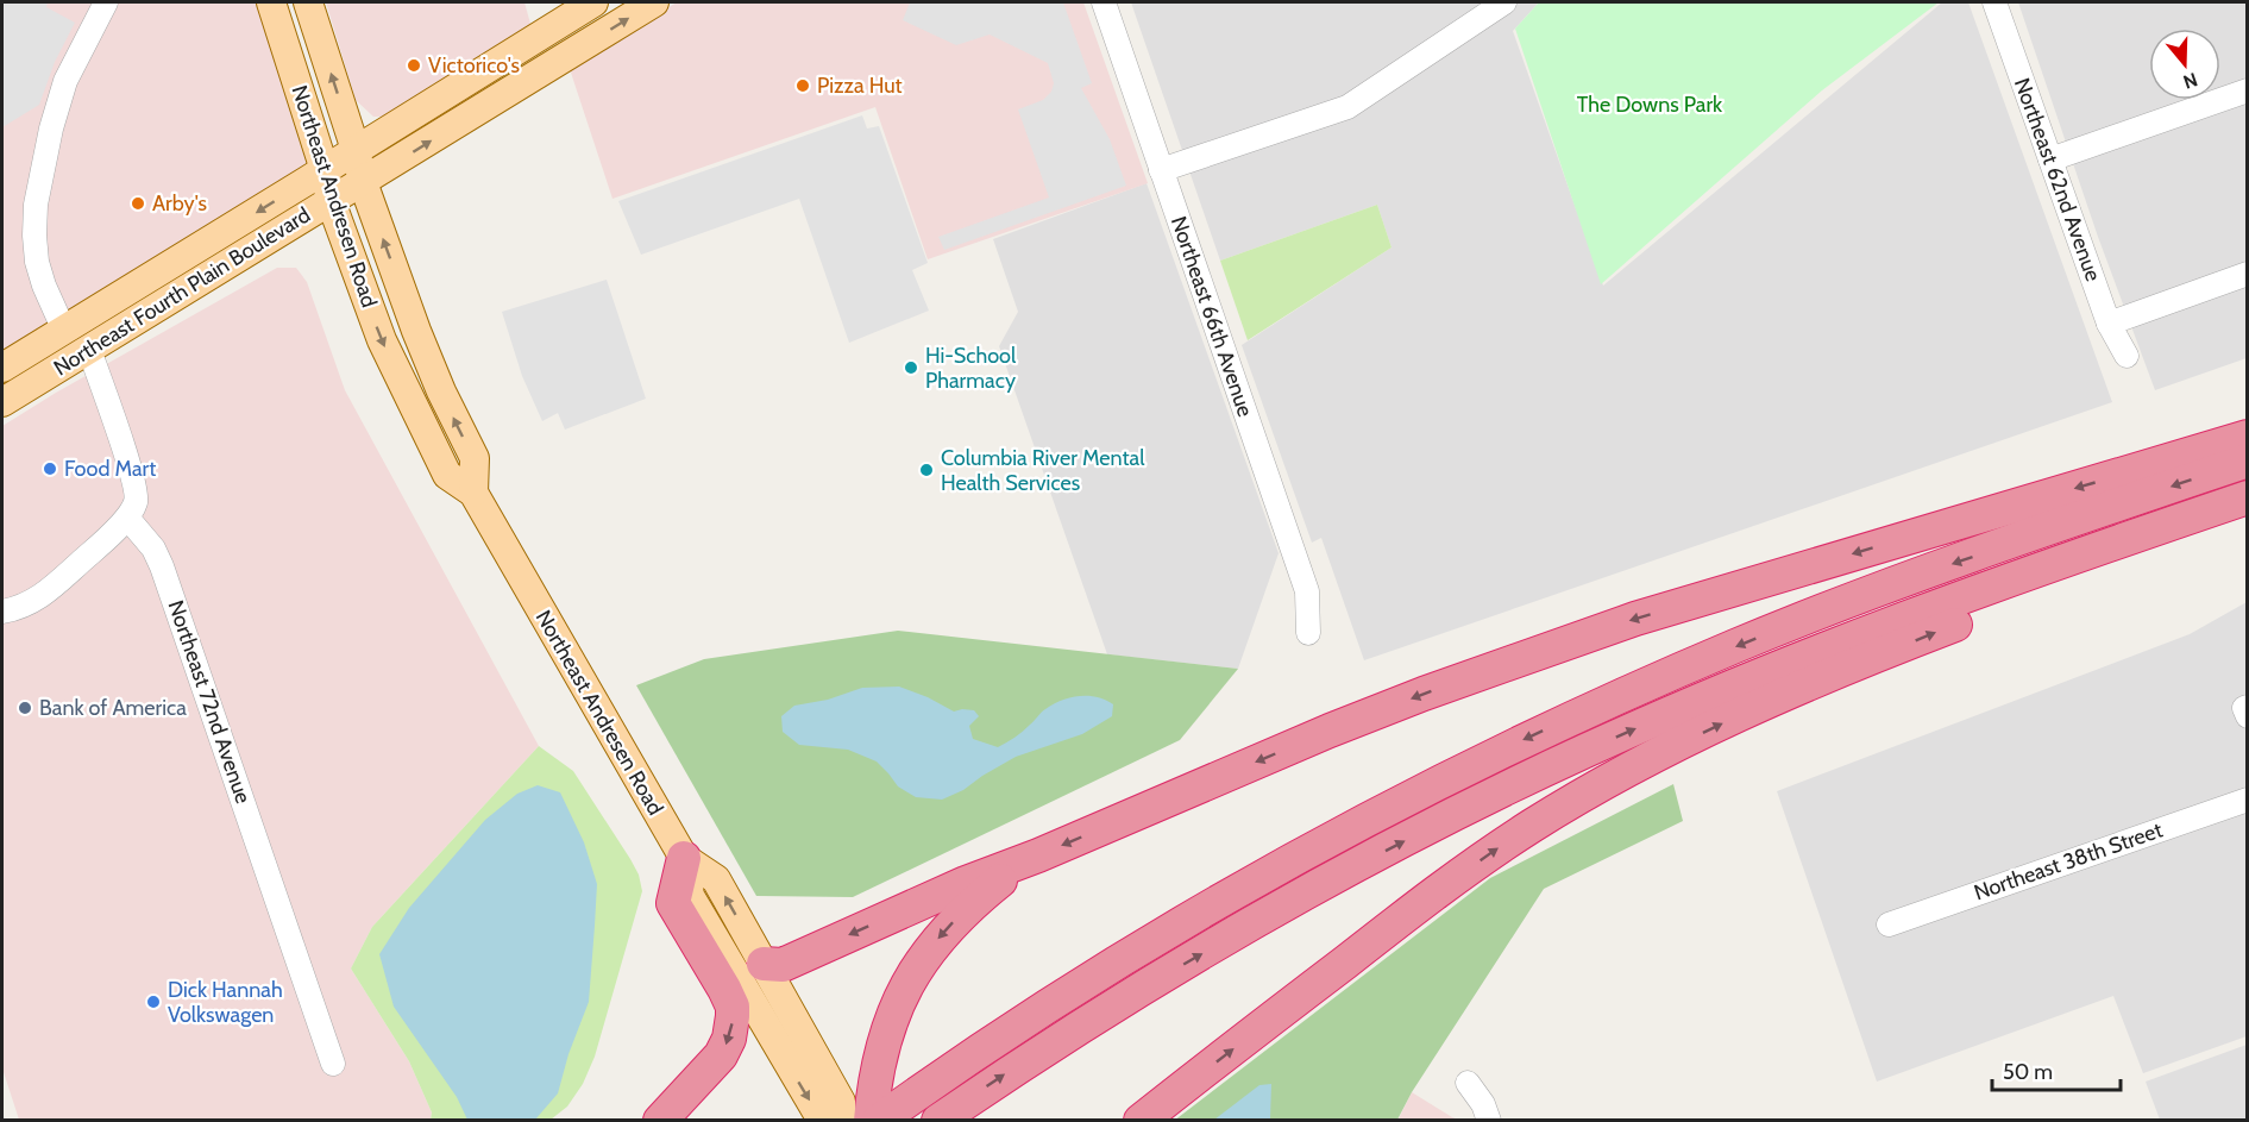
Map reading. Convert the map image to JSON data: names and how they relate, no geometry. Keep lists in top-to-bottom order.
{
  "streets": {
    "main road": ["Northeast Andresen Road", "Northeast Fourth Plain Boulevard"],
    "street": [
      "Northeast 62nd Avenue",
      "Northeast 66th Avenue",
      "Northeast 72nd Avenue",
      "Northeast 38th Street"
    ]
  },
  "crossings": [
    ["Northeast Andresen Road", "Northeast Fourth Plain Boulevard"]
  ],
  "parks": ["The Downs Park"],
  "places": [
    "Victorico's",
    "Pizza Hut",
    "Arby's",
    "Hi-School Pharmacy",
    "Food Mart",
    "Columbia River Mental Health Services",
    "Bank of America",
    "Dick Hannah Volkswagen"
  ],
  "scale_bar": "50 m",
  "north": "bottom"
}
